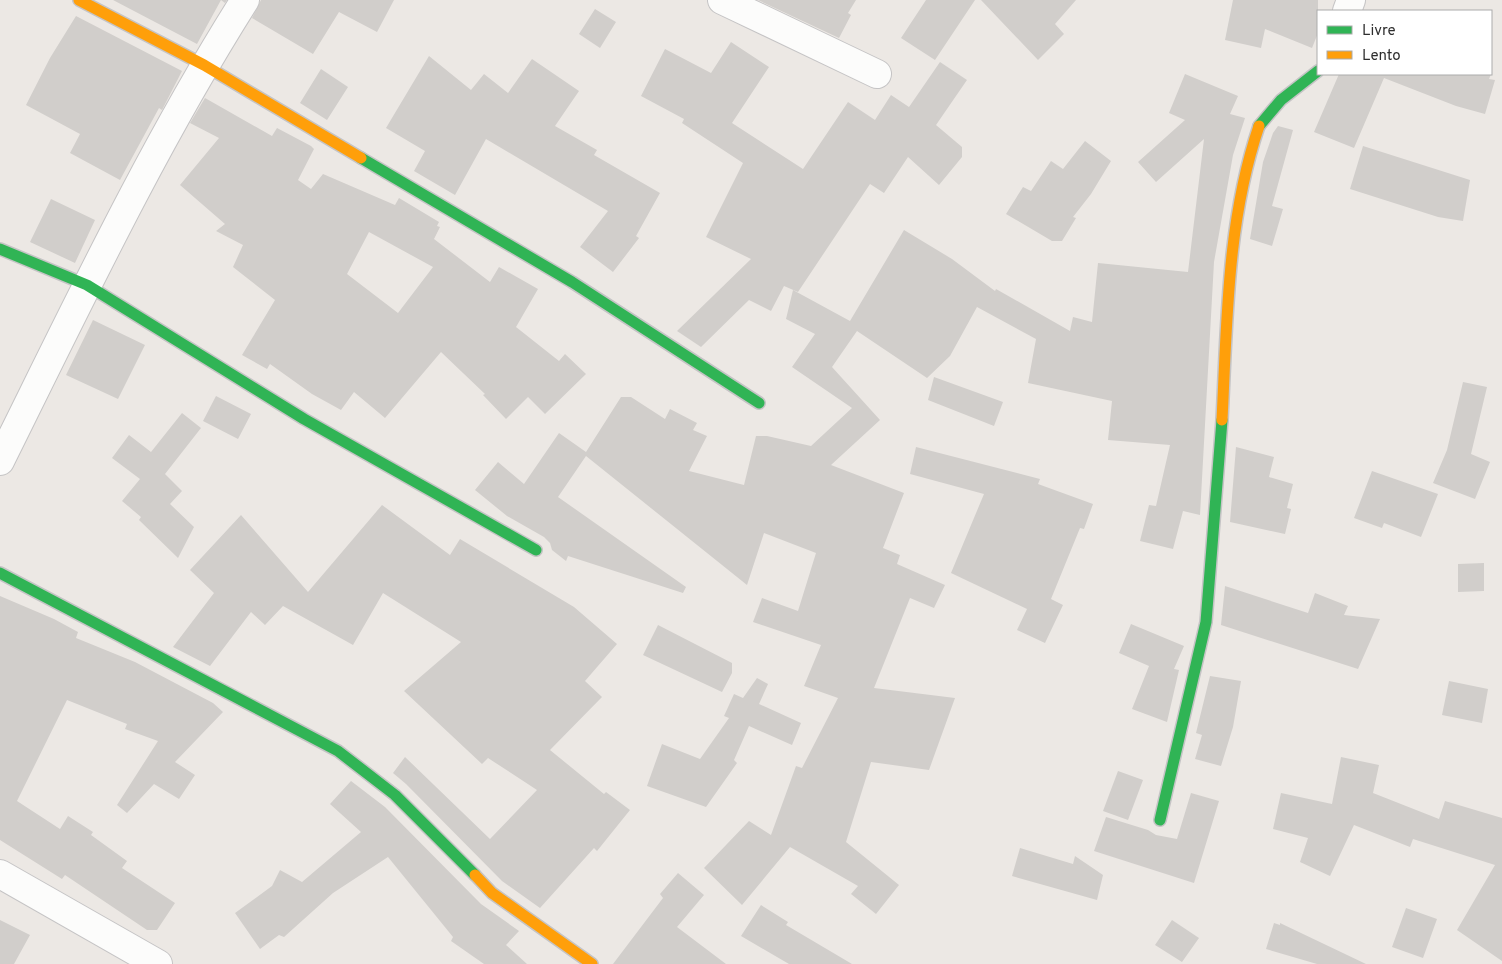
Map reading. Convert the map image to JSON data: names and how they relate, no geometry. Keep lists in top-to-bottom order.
{
  "legend": ["Livre", "Lento"]
}
